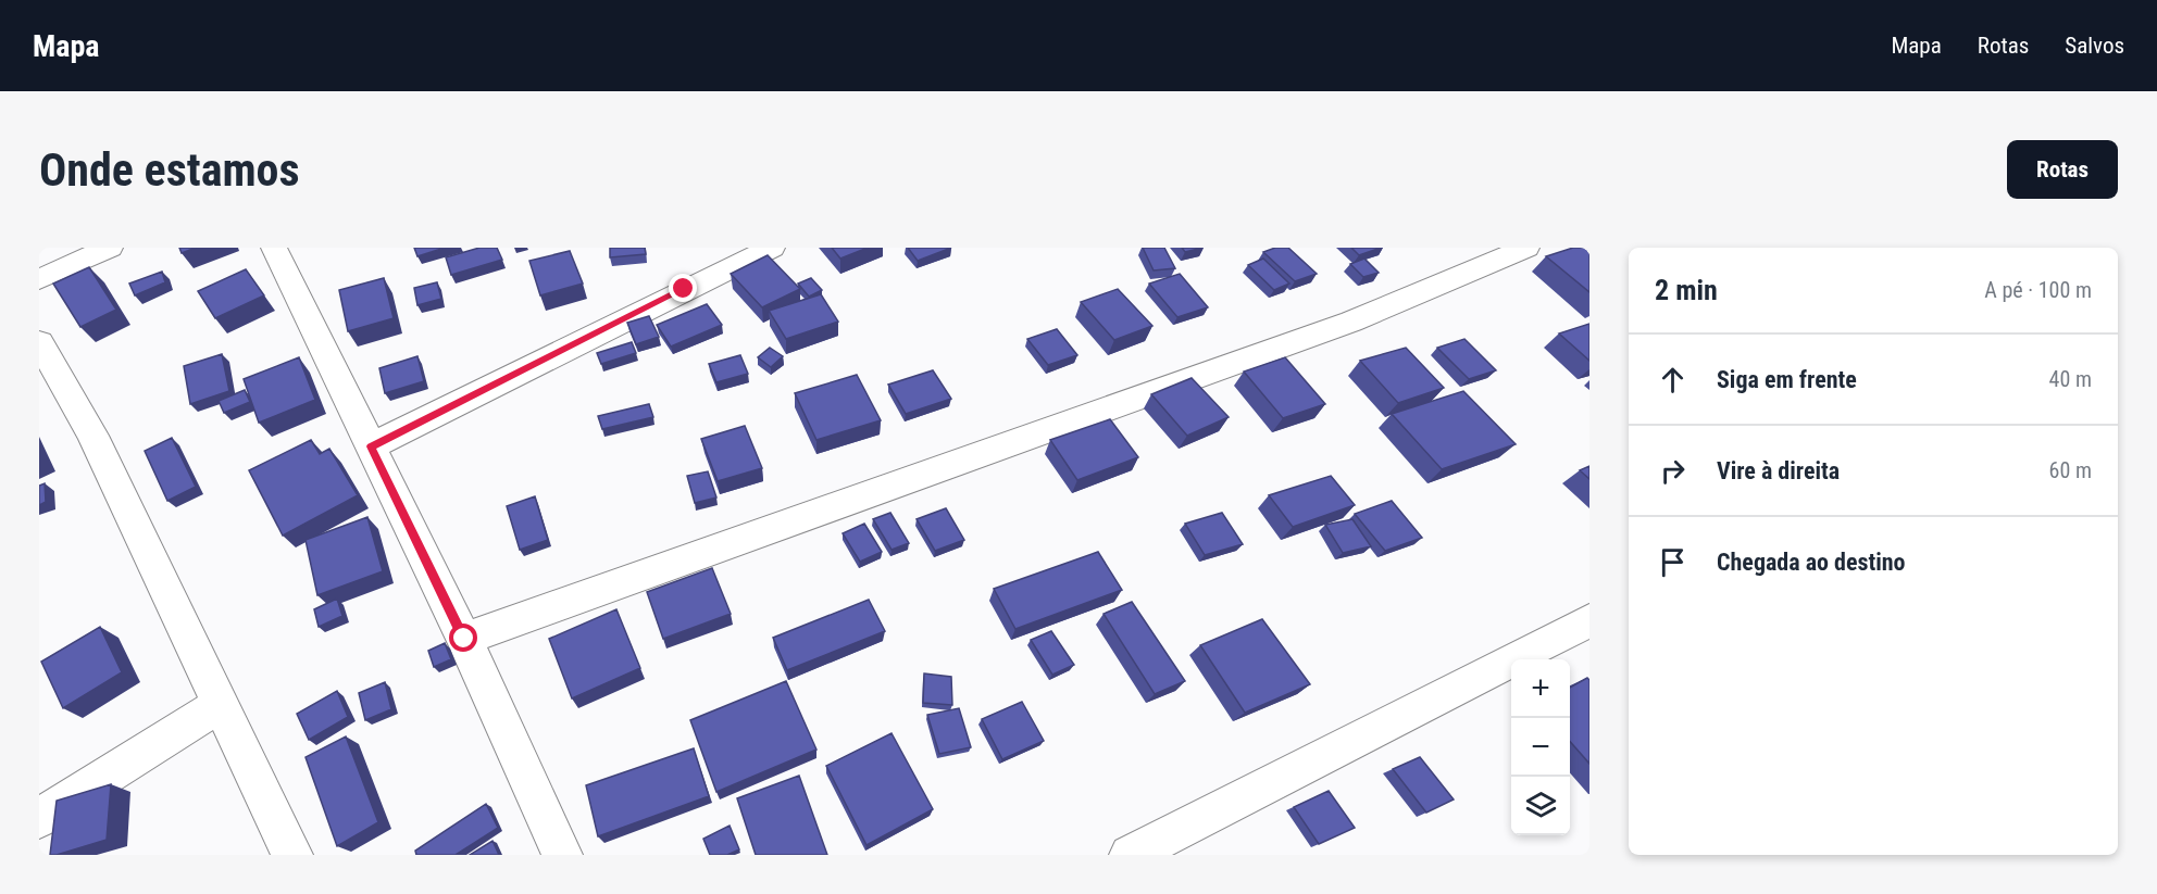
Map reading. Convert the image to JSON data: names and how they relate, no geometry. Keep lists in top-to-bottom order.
{
  "page": {
    "header": "Mapa",
    "nav": ["Mapa", "Rotas", "Salvos"],
    "buttons": "Rotas",
    "title": "Onde estamos",
    "heading": ["2 min", "A pé · 100 m"],
    "list": [
      ["Siga em frente", "40 m"],
      ["Vire à direita", "60 m"],
      "Chegada ao destino"
    ],
    "map_buttons": ["+", "−"]
  }
}
